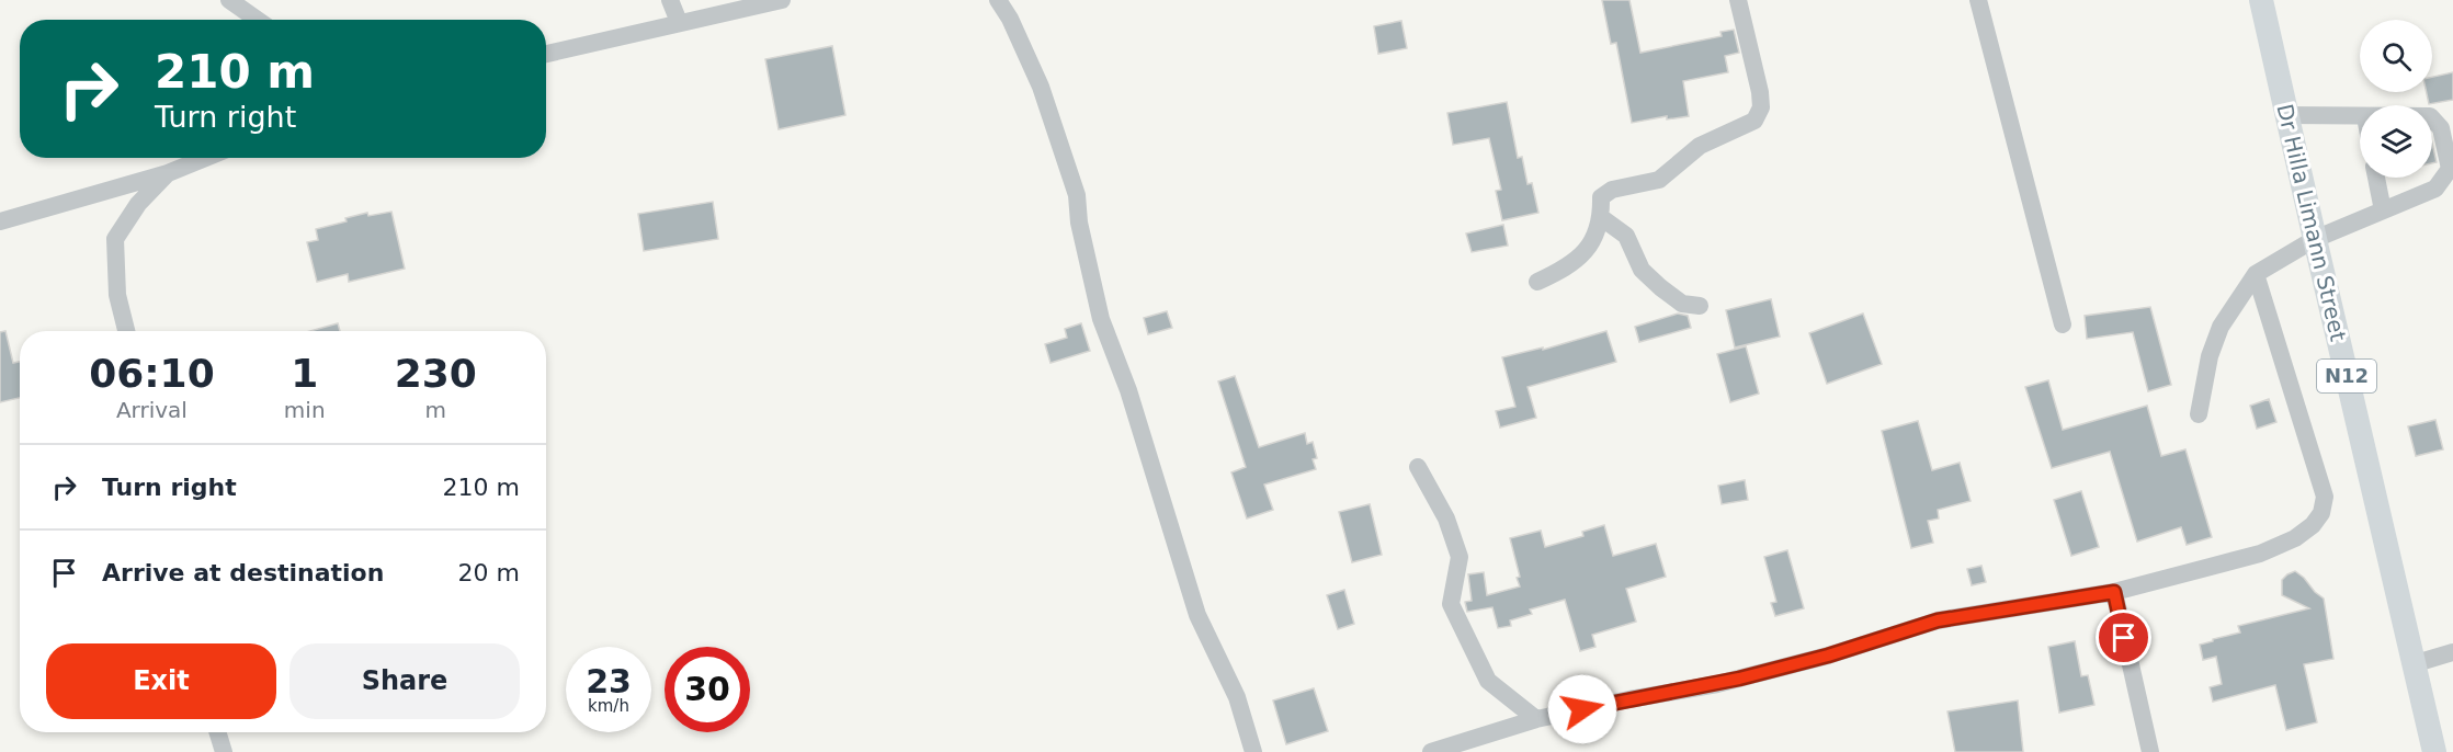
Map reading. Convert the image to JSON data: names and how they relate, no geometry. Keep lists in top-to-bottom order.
{
  "streets": {
    "highway": ["Dr Hilla Limann Street", "N12"]
  },
  "page": {
    "turn": ["210 m", "Turn right"],
    "eta": [
      "06:10",
      "Arrival",
      "1",
      "min",
      "230",
      "m"
    ],
    "list": [
      {
        "name": "Turn right",
        "value": "210 m"
      },
      {
        "name": "Arrive at destination",
        "value": "20 m"
      }
    ],
    "buttons": ["Exit", "Share"],
    "speed": "23 km/h",
    "limit": "30"
  }
}
